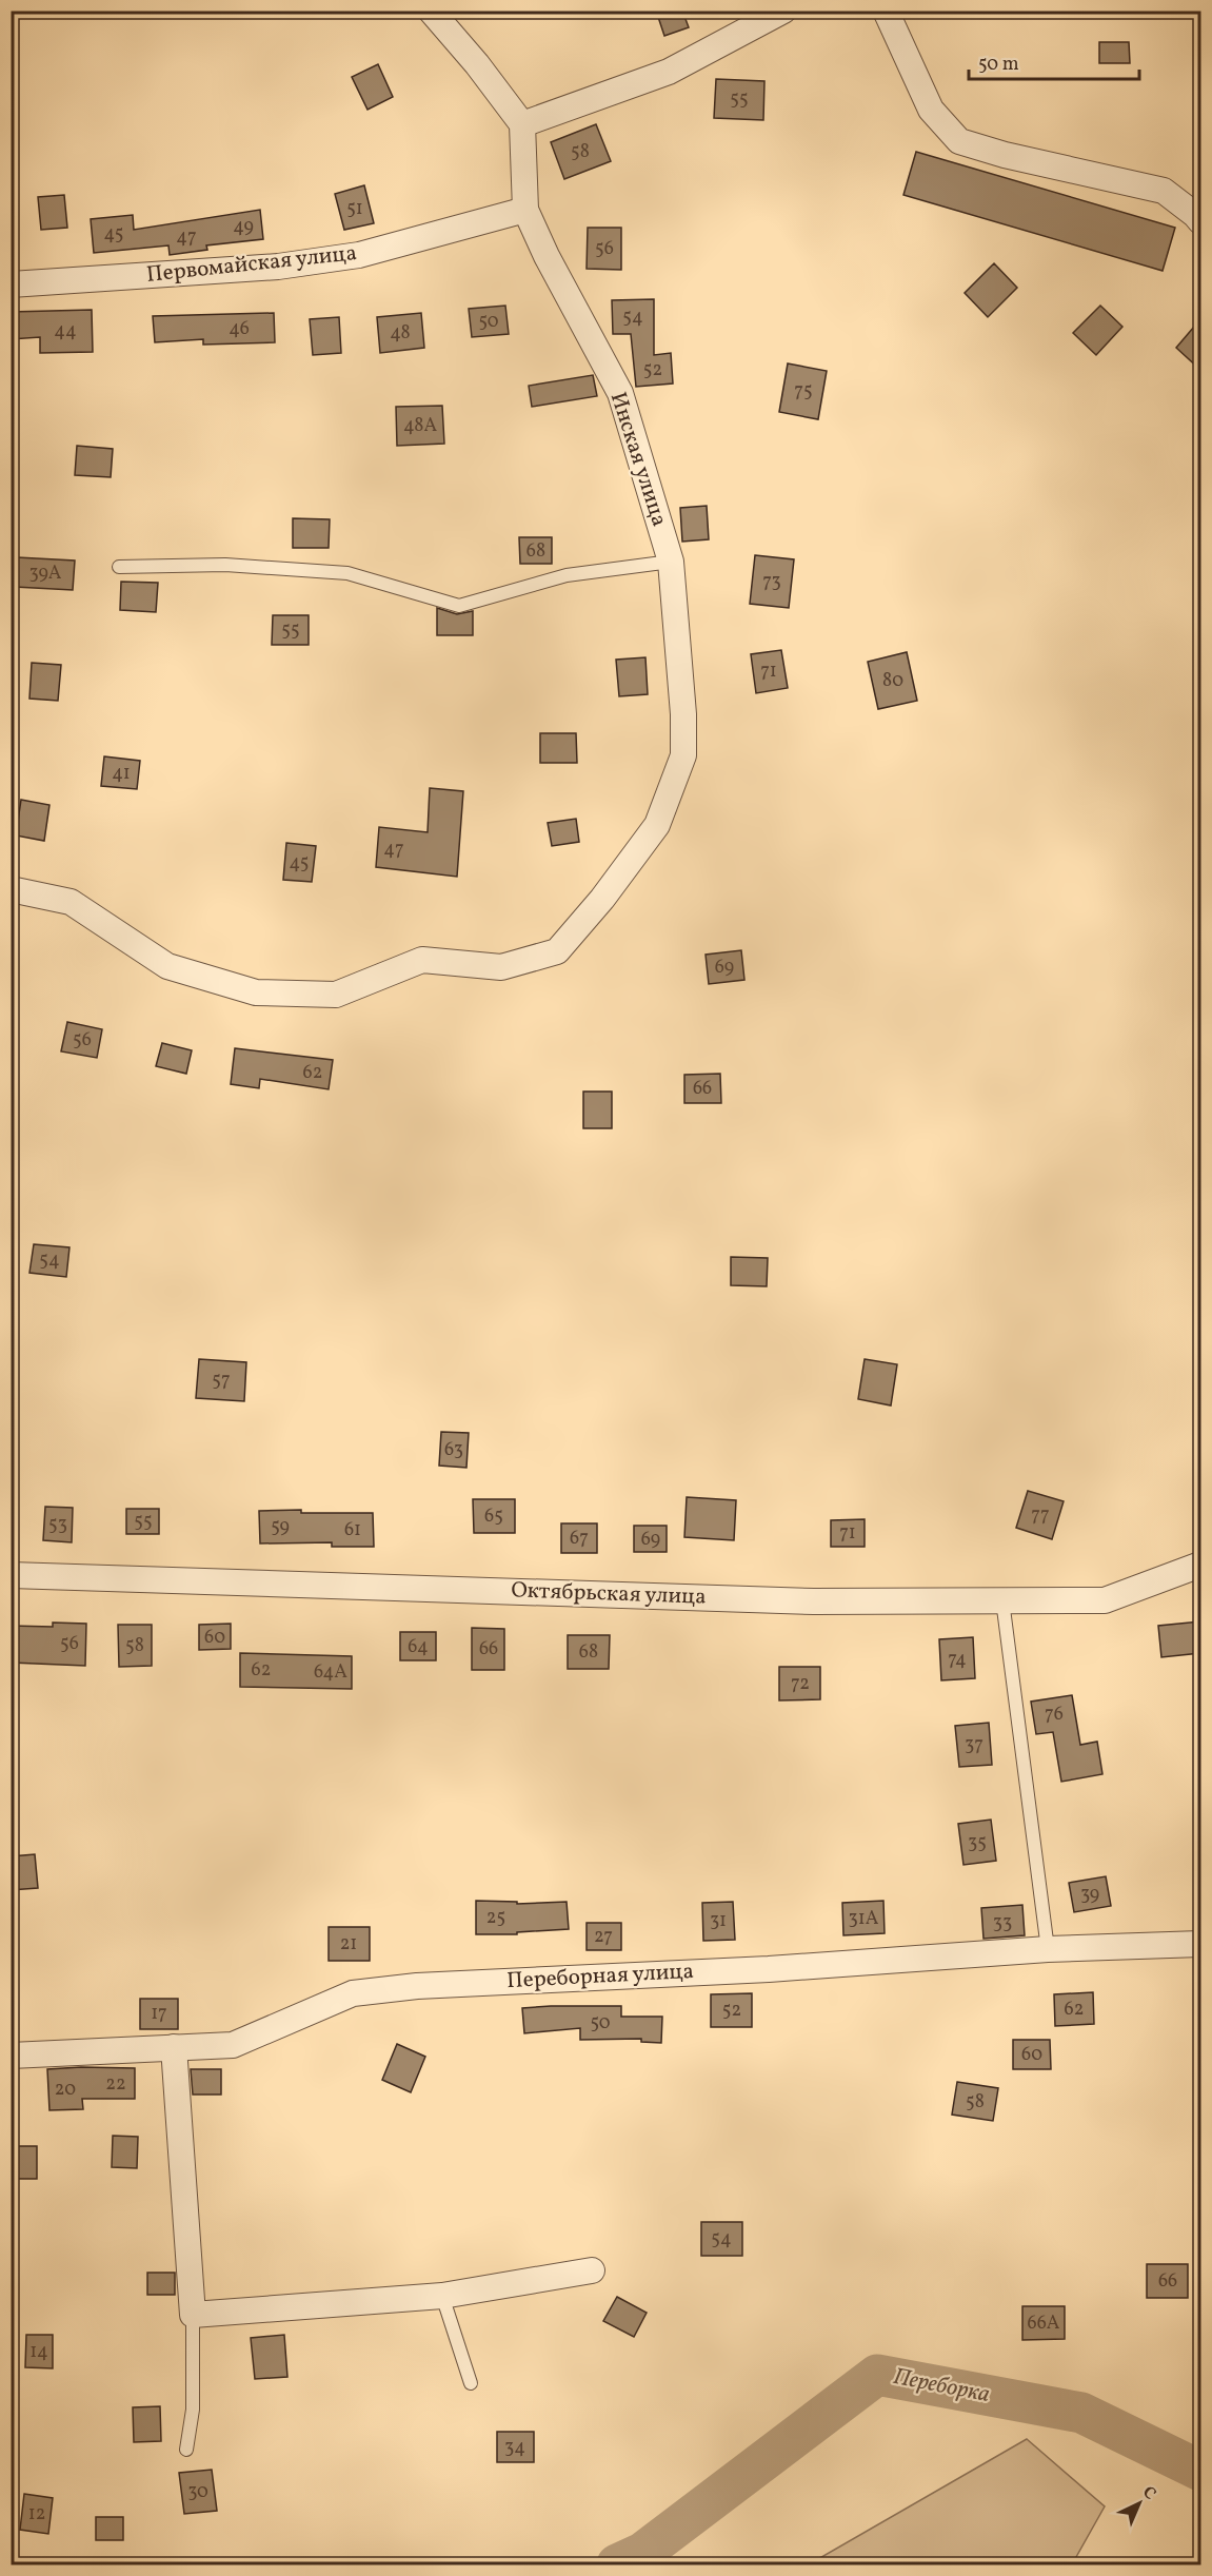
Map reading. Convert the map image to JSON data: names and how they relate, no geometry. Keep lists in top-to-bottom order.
{
  "streets": {
    "street": [
      "Первомайская улица",
      "Инская улица",
      "Октябрьская улица",
      "Переборная улица"
    ]
  },
  "crossings": [
    ["Первомайская улица", "Инская улица"]
  ],
  "water": ["Переборка"],
  "house_numbers": [
    "55",
    "58",
    "51",
    "49",
    "45",
    "47",
    "56",
    "54",
    "50",
    "46",
    "44",
    "48",
    "52",
    "75",
    "48А",
    "68",
    "39А",
    "73",
    "55",
    "71",
    "80",
    "41",
    "47",
    "45",
    "69",
    "56",
    "62",
    "66",
    "54",
    "57",
    "63",
    "77",
    "65",
    "55",
    "53",
    "59",
    "61",
    "71",
    "67",
    "69",
    "60",
    "56",
    "58",
    "64",
    "66",
    "68",
    "74",
    "62",
    "64А",
    "72",
    "76",
    "37",
    "35",
    "39",
    "25",
    "31А",
    "31",
    "33",
    "27",
    "21",
    "62",
    "52",
    "17",
    "50",
    "60",
    "22",
    "20",
    "58",
    "54",
    "66",
    "66А",
    "14",
    "34",
    "30",
    "12"
  ],
  "scale_bar": "50 m",
  "north": "top right"
}
